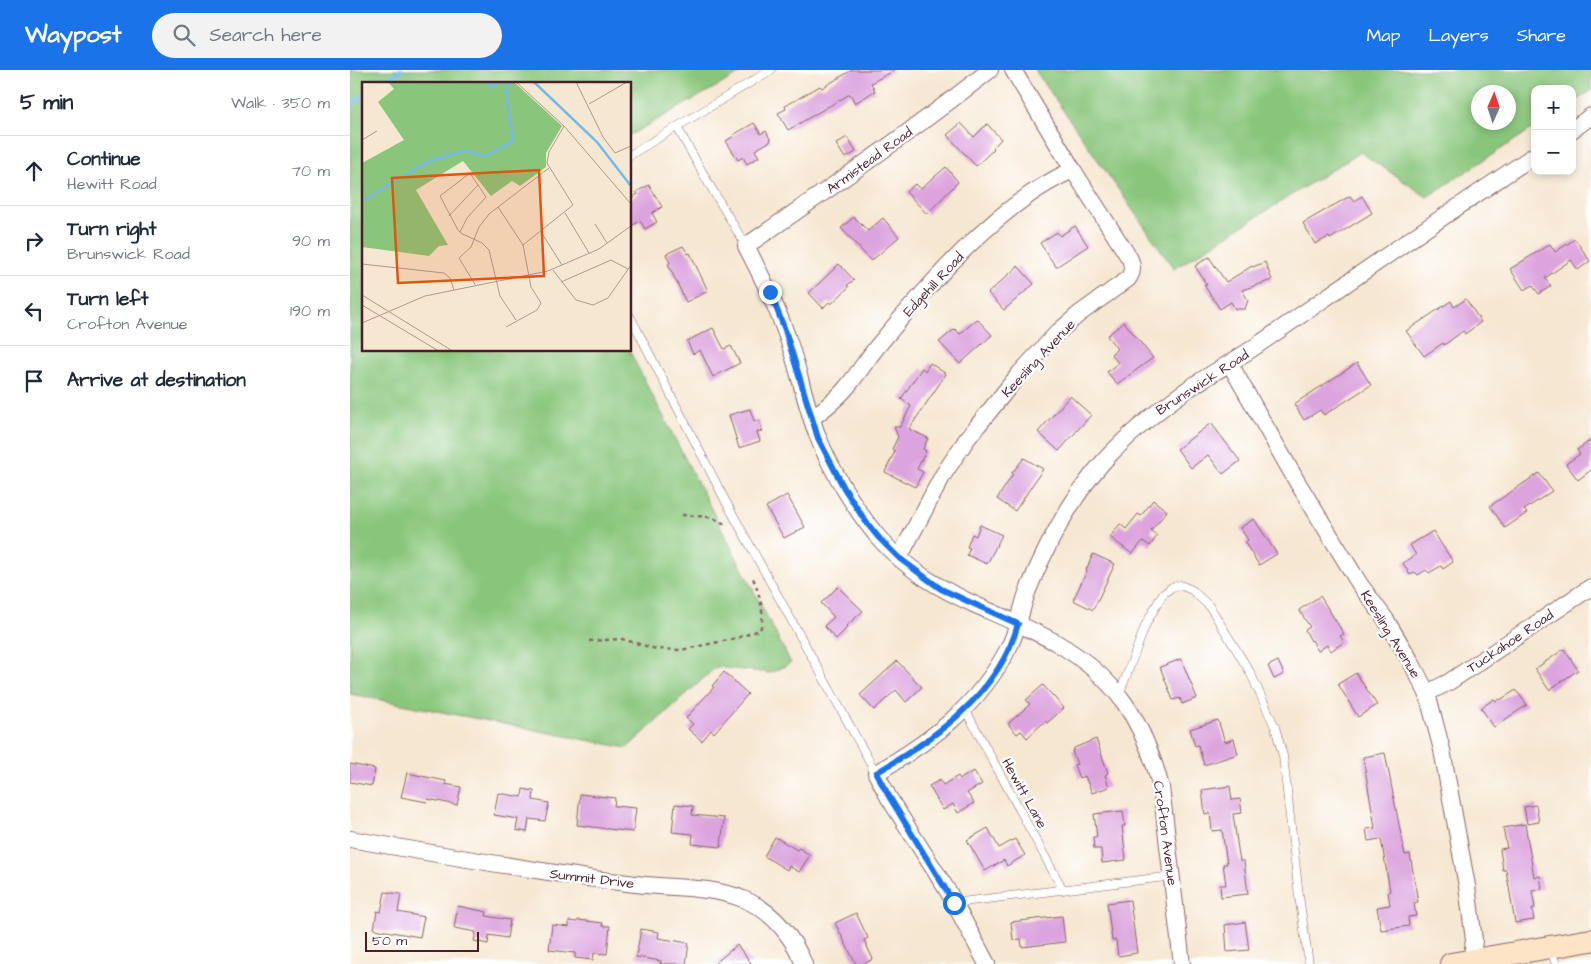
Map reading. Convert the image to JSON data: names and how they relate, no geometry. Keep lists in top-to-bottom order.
{
  "streets": {
    "street": [
      "Armistead Road",
      "Edgehill Road",
      "Keesling Avenue",
      "Brunswick Road",
      "Tuckahoe Road",
      "Crofton Avenue",
      "Summit Drive"
    ],
    "lane": ["Hewitt Lane"]
  },
  "crossings": [
    ["Armistead Road", "Crofton Avenue"],
    ["Edgehill Road", "Keesling Avenue"],
    ["Edgehill Road", "Crofton Avenue"],
    ["Keesling Avenue", "Brunswick Road"],
    ["Keesling Avenue", "Tuckahoe Road"],
    ["Keesling Avenue", "Crofton Avenue"],
    ["Brunswick Road", "Hewitt Lane"],
    ["Brunswick Road", "Crofton Avenue"]
  ],
  "scale_bar": "50 m",
  "north": "top",
  "page": {
    "header": "Waypost",
    "search": "Search here",
    "nav": ["Map", "Layers", "Share"],
    "heading": ["5 min", "Walk · 350 m"],
    "map_buttons": ["+", "−"],
    "list": [
      ["Continue", "Hewitt Road", "70 m"],
      ["Turn right", "Brunswick Road", "90 m"],
      ["Turn left", "Crofton Avenue", "190 m"],
      "Arrive at destination"
    ],
    "scale": "50 m"
  }
}
